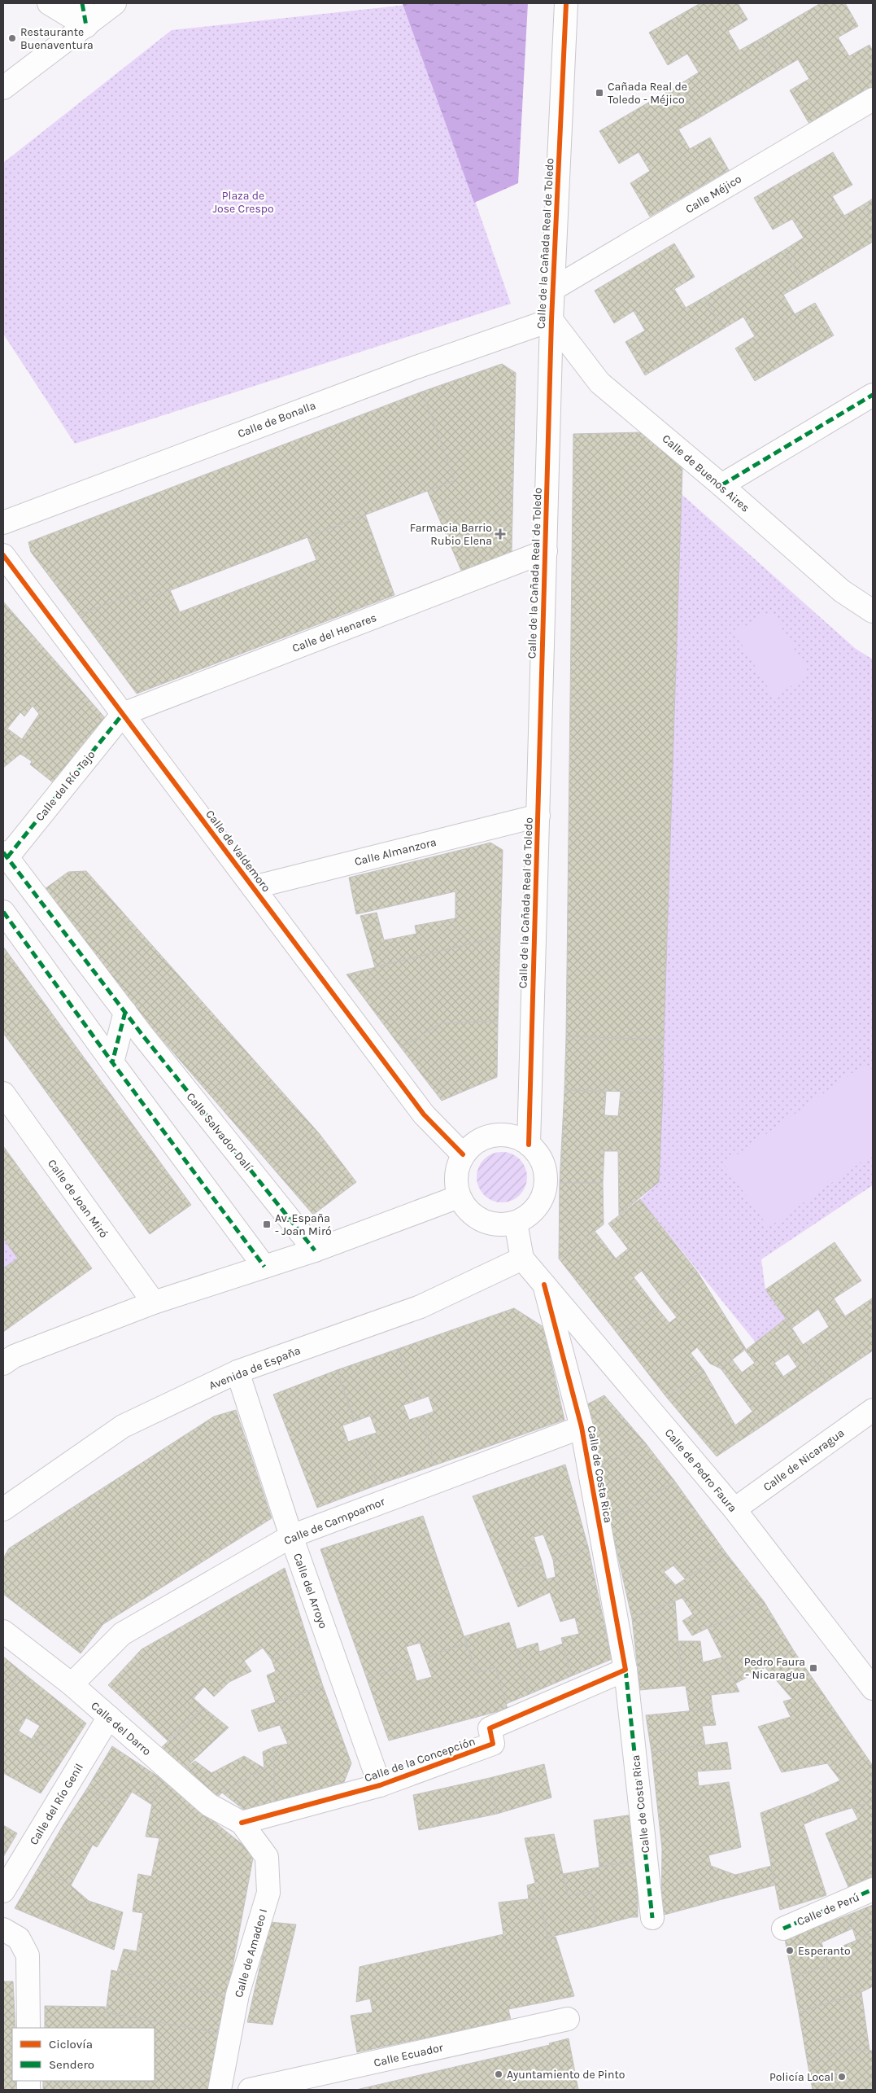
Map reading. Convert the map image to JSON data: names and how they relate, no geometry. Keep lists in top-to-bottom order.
{
  "streets": {
    "street": [
      "Calle Méjico",
      "Calle de la Cañada Real de Toledo",
      "Calle de Bonalla",
      "Calle de Buenos Aires",
      "Calle del Henares",
      "Calle del Río Tajo",
      "Calle de Valdemoro",
      "Calle Almanzora",
      "Calle Salvador Dalí",
      "Calle de Joan Miró",
      "Avenida de España",
      "Calle de Nicaragua",
      "Calle de Pedro Faura",
      "Calle de Costa Rica",
      "Calle de Campoamor",
      "Calle del Arroyo",
      "Calle del Darro",
      "Calle de la Concepción",
      "Calle del Río Genil",
      "Calle de Perú",
      "Calle de Amadeo I",
      "Calle Ecuador"
    ]
  },
  "crossings": [
    ["Calle Méjico", "Calle de la Cañada Real de Toledo"],
    ["Calle de la Cañada Real de Toledo", "Calle de Bonalla"],
    ["Calle de la Cañada Real de Toledo", "Calle de Buenos Aires"],
    ["Calle de la Cañada Real de Toledo", "Calle del Henares"],
    ["Calle de la Cañada Real de Toledo", "Calle de Valdemoro"],
    ["Calle de la Cañada Real de Toledo", "Calle Almanzora"],
    ["Calle de Bonalla", "Calle de Buenos Aires"],
    ["Calle del Henares", "Calle del Río Tajo"],
    ["Calle del Henares", "Calle de Valdemoro"],
    ["Calle del Río Tajo", "Calle de Valdemoro"],
    ["Calle del Río Tajo", "Calle Salvador Dalí"],
    ["Calle de Valdemoro", "Calle Almanzora"],
    ["Avenida de España", "Calle de Pedro Faura"],
    ["Avenida de España", "Calle del Arroyo"],
    ["Calle de Nicaragua", "Calle de Pedro Faura"],
    ["Calle de Pedro Faura", "Calle de Costa Rica"],
    ["Calle de Costa Rica", "Calle de Campoamor"],
    ["Calle de Costa Rica", "Calle de la Concepción"],
    ["Calle de Campoamor", "Calle del Arroyo"],
    ["Calle de Campoamor", "Calle del Darro"],
    ["Calle del Arroyo", "Calle de la Concepción"],
    ["Calle del Darro", "Calle de la Concepción"],
    ["Calle del Darro", "Calle del Río Genil"],
    ["Calle del Darro", "Calle de Amadeo I"],
    ["Calle de la Concepción", "Calle de Amadeo I"]
  ],
  "parks": ["Plaza de Jose Crespo"],
  "places": {
    "other": [
      "Restaurante Buenaventura",
      "Esperanto",
      "Ayuntamiento de Pinto",
      "Policía Local"
    ],
    "transit": ["Cañada Real de Toledo - Méjico", "Av. España - Joan Miró", "Pedro Faura - Nicaragua"],
    "health": ["Farmacia Barrio Rubio Elena"]
  },
  "legend": ["Ciclovía", "Sendero"]
}
